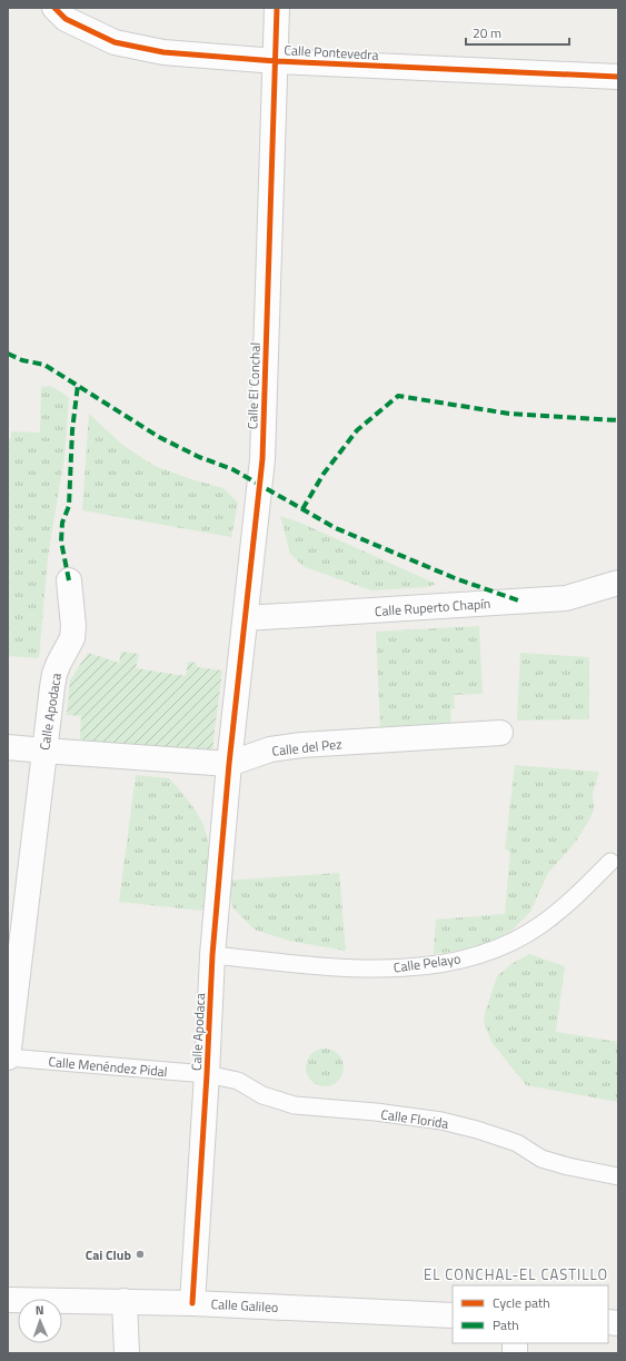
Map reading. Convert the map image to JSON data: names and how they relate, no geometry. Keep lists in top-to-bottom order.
{
  "streets": {
    "street": [
      "Calle Pontevedra",
      "Calle El Conchal",
      "Calle Ruperto Chapín",
      "Calle Apodaca",
      "Calle del Pez",
      "Calle Galileo"
    ],
    "lane": ["Calle Pelayo", "Calle Menéndez Pidal", "Calle Florida"]
  },
  "crossings": [
    ["Calle Pontevedra", "Calle El Conchal"],
    ["Calle El Conchal", "Calle Ruperto Chapín"],
    ["Calle El Conchal", "Calle Apodaca"],
    ["Calle El Conchal", "Calle del Pez"],
    ["Calle Apodaca", "Calle del Pez"],
    ["Calle Apodaca", "Calle Pelayo"],
    ["Calle Apodaca", "Calle Menéndez Pidal"],
    ["Calle Apodaca", "Calle Florida"],
    ["Calle Apodaca", "Calle Galileo"],
    ["Calle Menéndez Pidal", "Calle Florida"]
  ],
  "districts": ["EL CONCHAL-EL CASTILLO"],
  "places": ["Cai Club"],
  "legend": ["Cycle path", "Path"],
  "scale_bar": "20 m",
  "north": "top"
}
